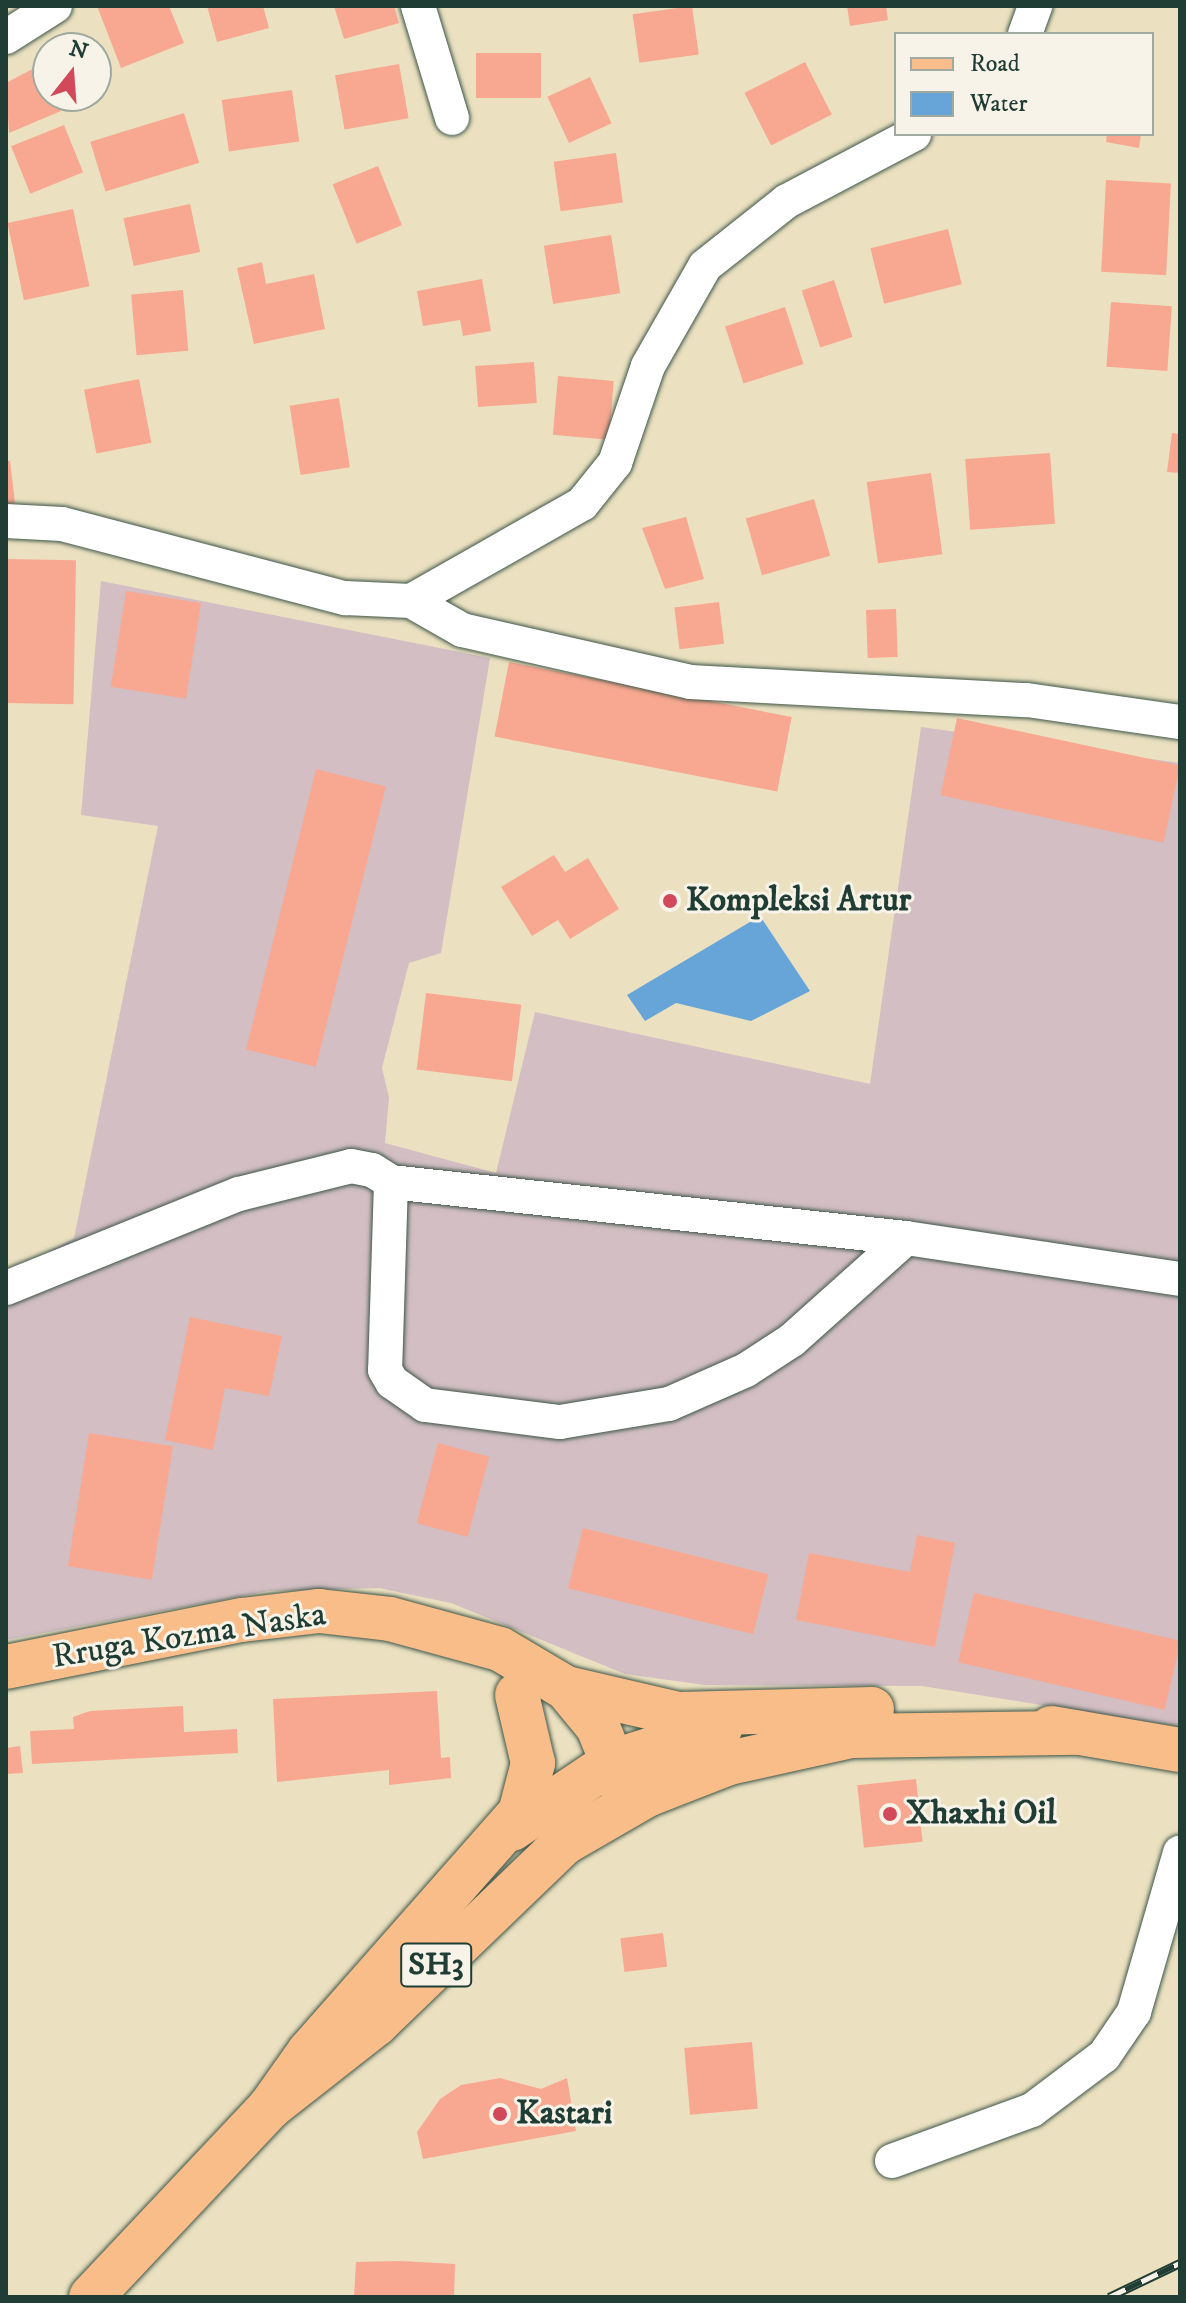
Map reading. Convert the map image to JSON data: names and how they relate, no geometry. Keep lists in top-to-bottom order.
{
  "streets": {
    "main road": ["Rruga Kozma Naska", "SH3"]
  },
  "crossings": [
    ["Rruga Kozma Naska", "SH3"]
  ],
  "places": ["Kompleksi Artur", "Xhaxhi Oil", "Kastari"],
  "legend": ["Road", "Water"],
  "north": "top"
}
